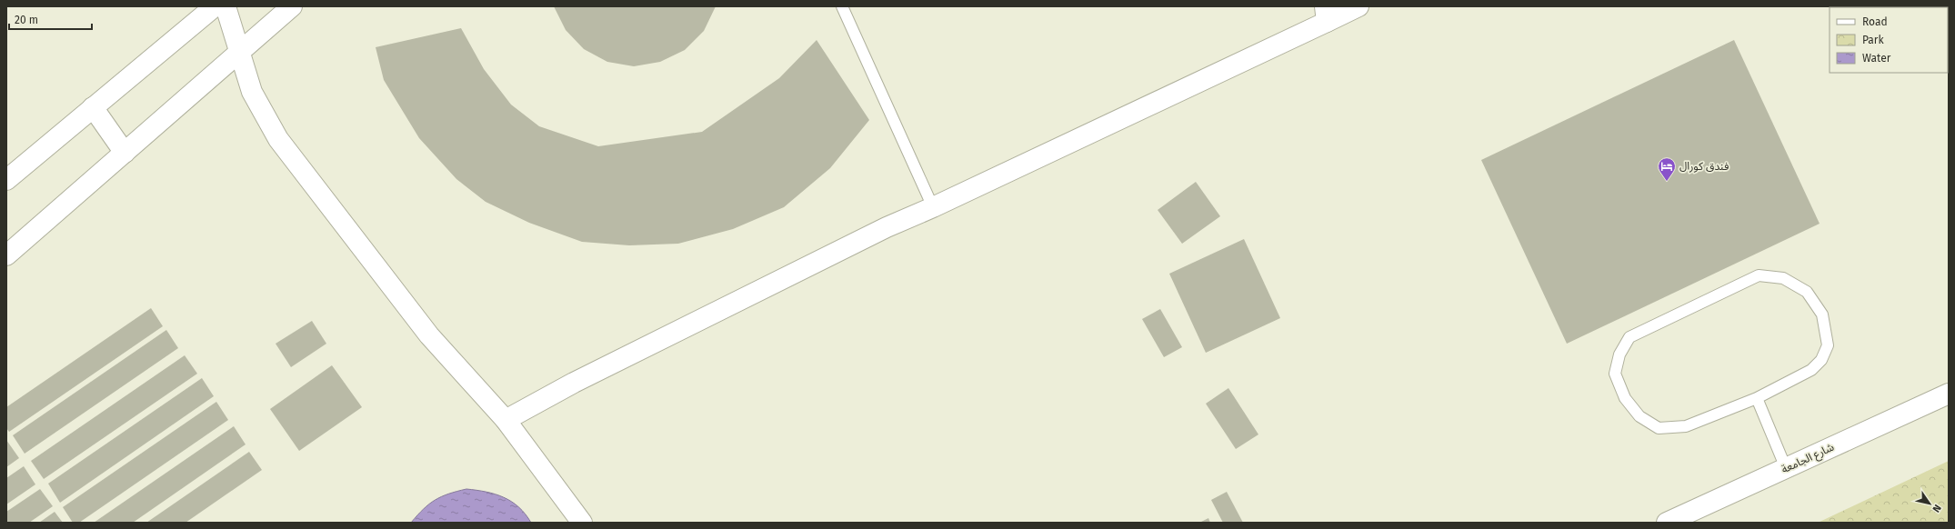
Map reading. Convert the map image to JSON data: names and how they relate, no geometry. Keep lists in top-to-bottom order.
{
  "streets": {
    "street": ["شارع الجامعة"]
  },
  "places": {
    "hotel": ["فندق كورال"]
  },
  "legend": ["Road", "Park", "Water"],
  "scale_bar": "20 m",
  "north": "bottom right"
}
